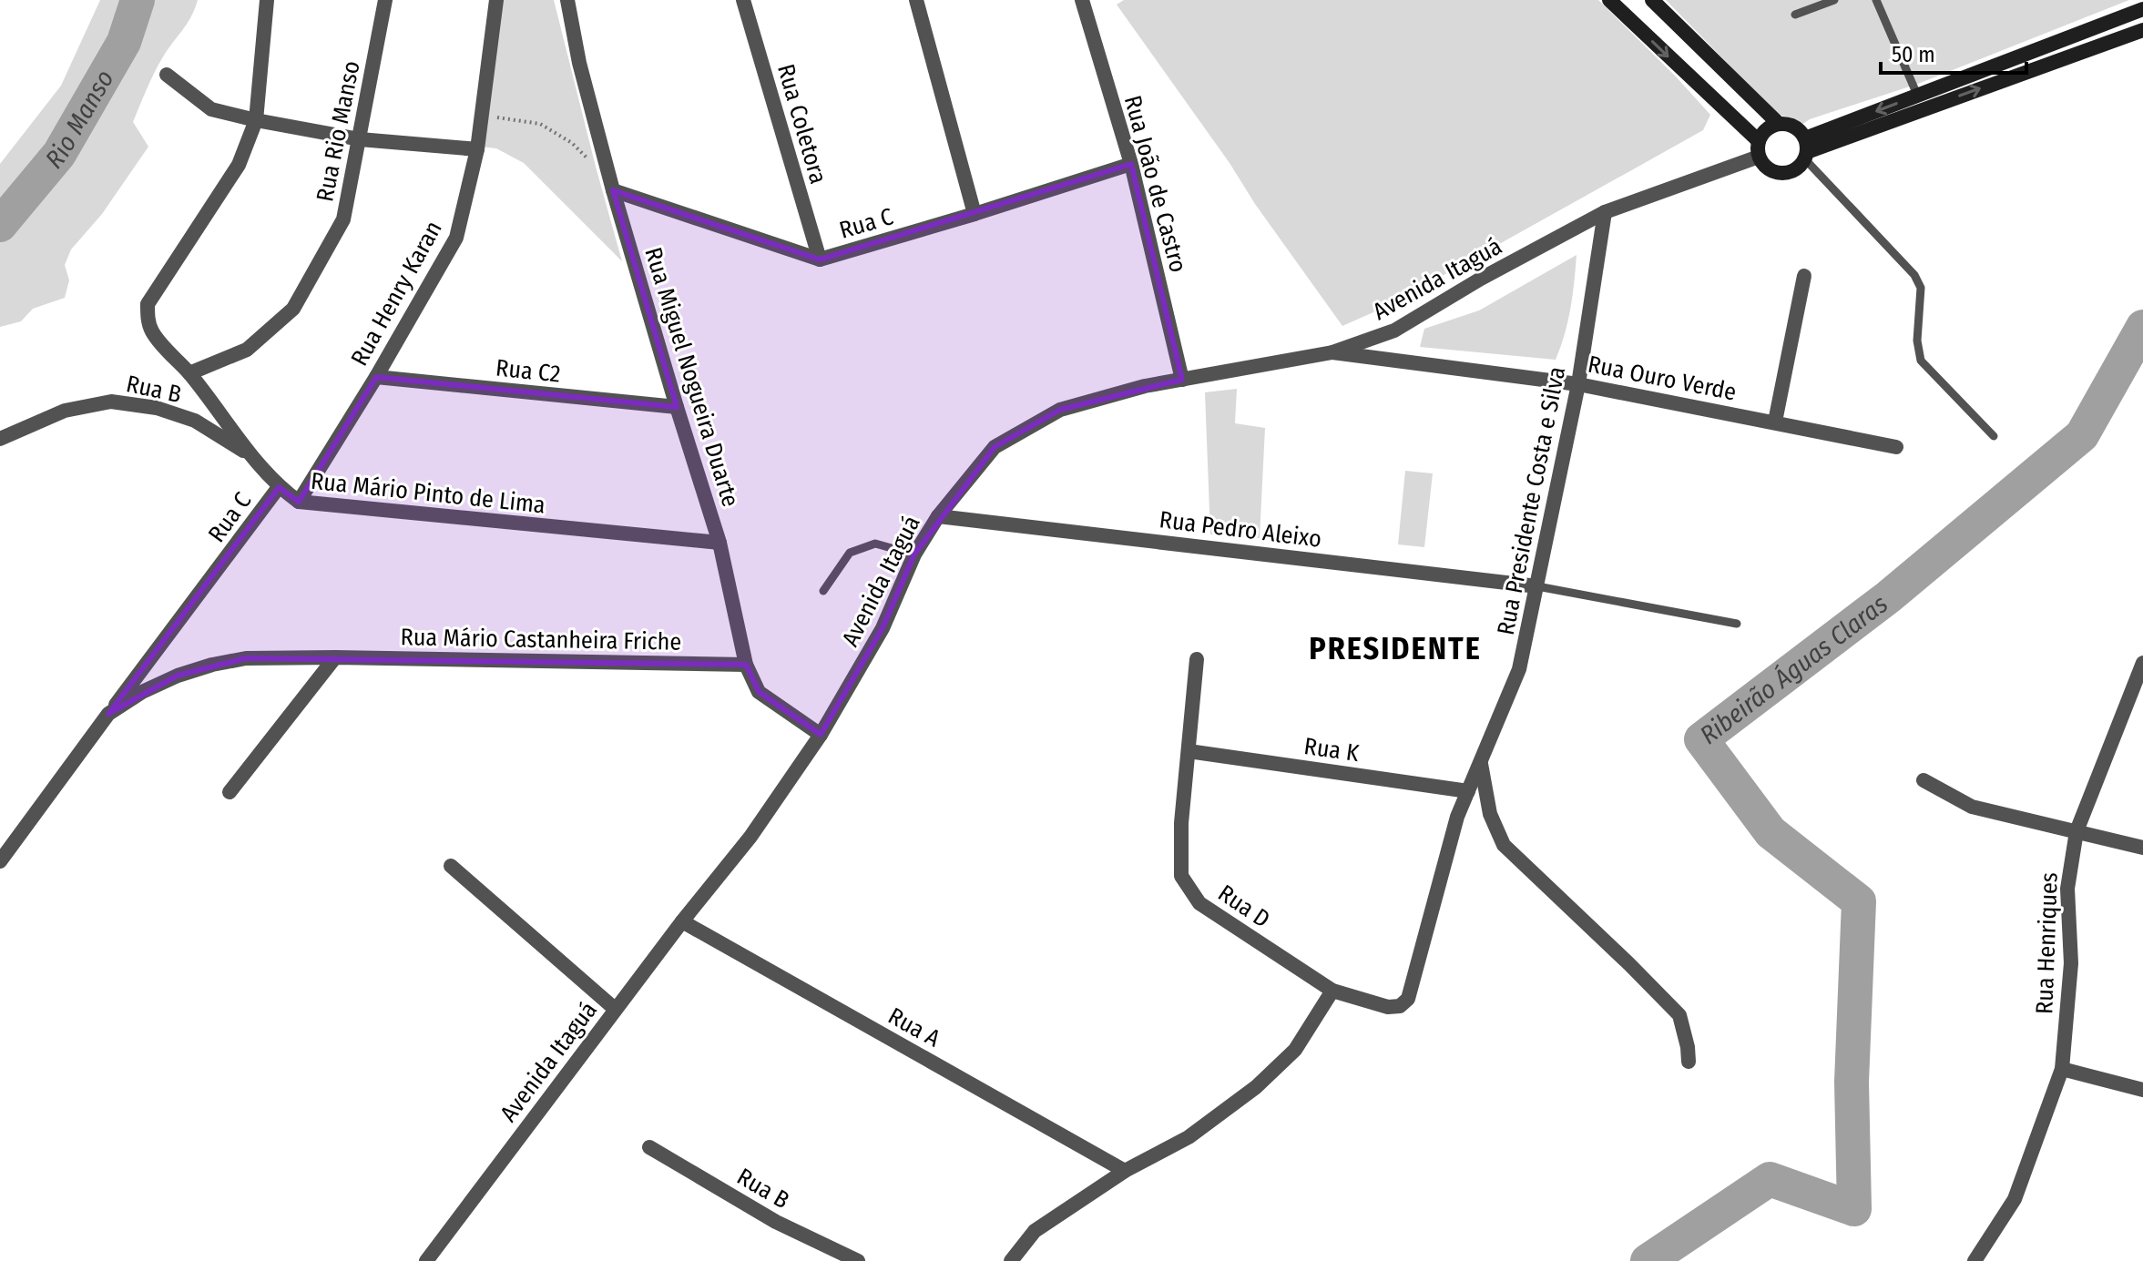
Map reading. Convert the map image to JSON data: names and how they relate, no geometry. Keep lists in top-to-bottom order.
{
  "streets": {
    "street": [
      "Rua Coletora",
      "Rua Rio Manso",
      "Rua João de Castro",
      "Rua C",
      "Avenida Itaguá",
      "Rua Henry Karan",
      "Rua C2",
      "Rua Miguel Nogueira Duarte",
      "Rua Ouro Verde",
      "Rua B",
      "Rua Mário Pinto de Lima",
      "Rua Presidente Costa e Silva",
      "Rua Pedro Aleixo",
      "Rua Mário Castanheira Friche",
      "Rua K",
      "Rua D",
      "Rua Henriques",
      "Rua A"
    ]
  },
  "crossings": [
    ["Rua Coletora", "Rua C"],
    ["Rua Rio Manso", "Rua Mário Pinto de Lima"],
    ["Rua João de Castro", "Rua C"],
    ["Rua João de Castro", "Avenida Itaguá"],
    ["Rua C", "Rua Miguel Nogueira Duarte"],
    ["Rua C", "Rua Mário Pinto de Lima"],
    ["Rua C", "Rua Mário Castanheira Friche"],
    ["Avenida Itaguá", "Rua Miguel Nogueira Duarte"],
    ["Avenida Itaguá", "Rua Ouro Verde"],
    ["Avenida Itaguá", "Rua Presidente Costa e Silva"],
    ["Avenida Itaguá", "Rua Pedro Aleixo"],
    ["Avenida Itaguá", "Rua A"],
    ["Rua Henry Karan", "Rua C2"],
    ["Rua Henry Karan", "Rua Mário Pinto de Lima"],
    ["Rua C2", "Rua Miguel Nogueira Duarte"],
    ["Rua Miguel Nogueira Duarte", "Rua Mário Pinto de Lima"],
    ["Rua Miguel Nogueira Duarte", "Rua Mário Castanheira Friche"],
    ["Rua Ouro Verde", "Rua Presidente Costa e Silva"],
    ["Rua B", "Rua Mário Pinto de Lima"],
    ["Rua Presidente Costa e Silva", "Rua Pedro Aleixo"],
    ["Rua Presidente Costa e Silva", "Rua K"],
    ["Rua Presidente Costa e Silva", "Rua D"],
    ["Rua K", "Rua D"]
  ],
  "districts": ["PRESIDENTE"],
  "water": ["Rio Manso", "Ribeirão Águas Claras"],
  "scale_bar": "50 m"
}
